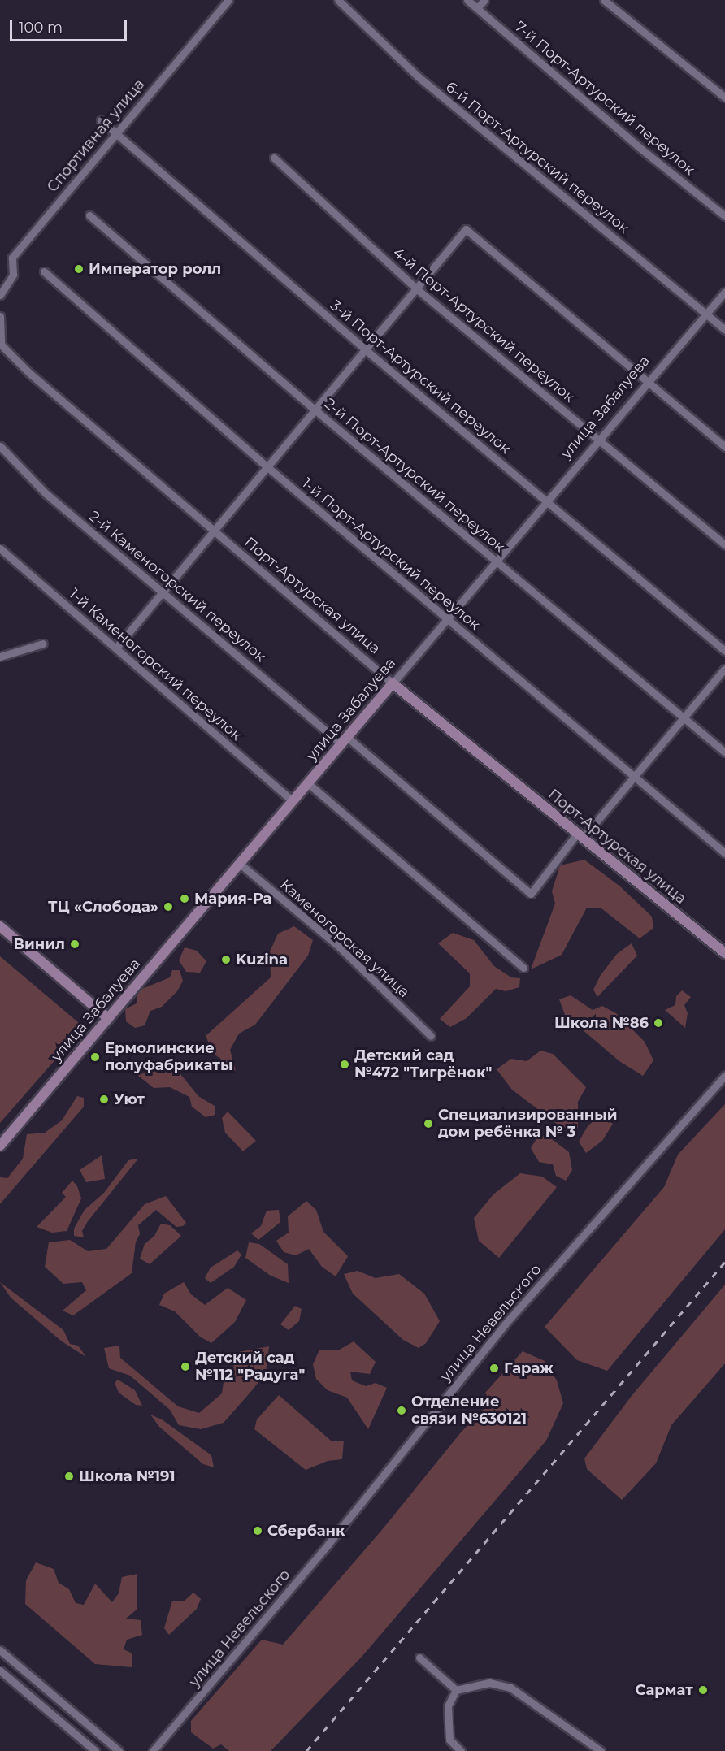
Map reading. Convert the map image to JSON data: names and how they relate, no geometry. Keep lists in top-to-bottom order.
{
  "streets": {
    "street": [
      "7-й Порт-Артурский переулок",
      "Спортивная улица",
      "6-й Порт-Артурский переулок",
      "4-й Порт-Артурский переулок",
      "3-й Порт-Артурский переулок",
      "улица Забалуева",
      "2-й Порт-Артурский переулок",
      "1-й Порт-Артурский переулок",
      "2-й Каменогорский переулок",
      "Порт-Артурская улица",
      "1-й Каменогорский переулок",
      "Каменогорская улица",
      "улица Невельского"
    ]
  },
  "crossings": [
    ["Спортивная улица", "3-й Порт-Артурский переулок"],
    ["6-й Порт-Артурский переулок", "улица Забалуева"],
    ["4-й Порт-Артурский переулок", "улица Забалуева"],
    ["3-й Порт-Артурский переулок", "улица Забалуева"],
    ["улица Забалуева", "2-й Порт-Артурский переулок"],
    ["улица Забалуева", "1-й Порт-Артурский переулок"],
    ["улица Забалуева", "2-й Каменогорский переулок"],
    ["улица Забалуева", "Порт-Артурская улица"],
    ["улица Забалуева", "1-й Каменогорский переулок"],
    ["улица Забалуева", "Каменогорская улица"],
    ["2-й Каменогорский переулок", "Порт-Артурская улица"]
  ],
  "places": [
    "Император ролл",
    "Мария-Ра",
    "ТЦ «Слобода»",
    "Винил",
    "Kuzina",
    "Школа №86",
    "Ермолинские полуфабрикаты",
    "Детский сад №472 \"Тигрёнок\"",
    "Уют",
    "Специализированный дом ребёнка № 3",
    "Детский сад №112 \"Радуга\"",
    "Гараж",
    "Отделение связи №630121",
    "Школа №191",
    "Сбербанк",
    "Сармат"
  ],
  "scale_bar": "100 m"
}
